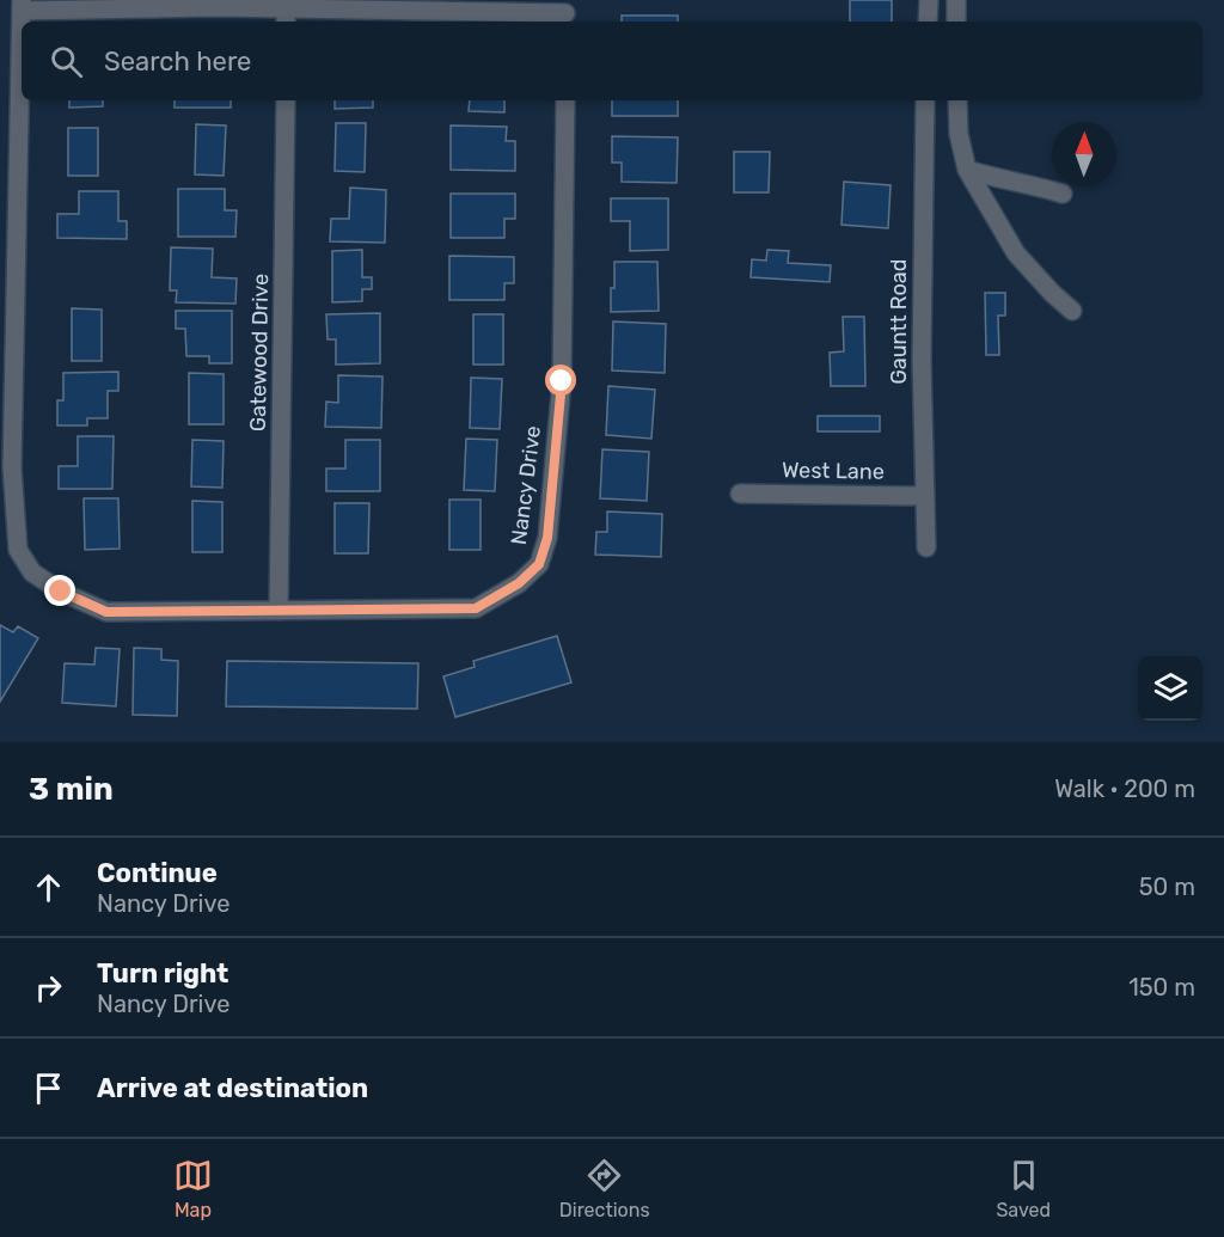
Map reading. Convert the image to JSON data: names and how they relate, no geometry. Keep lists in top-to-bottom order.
{
  "streets": {
    "street": [
      "Gauntt Road",
      "Gatewood Drive",
      "West Lane",
      "Nancy Drive"
    ]
  },
  "crossings": [
    ["Gauntt Road", "West Lane"],
    ["Gatewood Drive", "Nancy Drive"]
  ],
  "north": "top",
  "page": {
    "search": "Search here",
    "heading": ["3 min", "Walk · 200 m"],
    "list": [
      ["Continue", "Nancy Drive", "50 m"],
      ["Turn right", "Nancy Drive", "150 m"],
      "Arrive at destination"
    ],
    "nav": ["Map", "Directions", "Saved"]
  }
}
